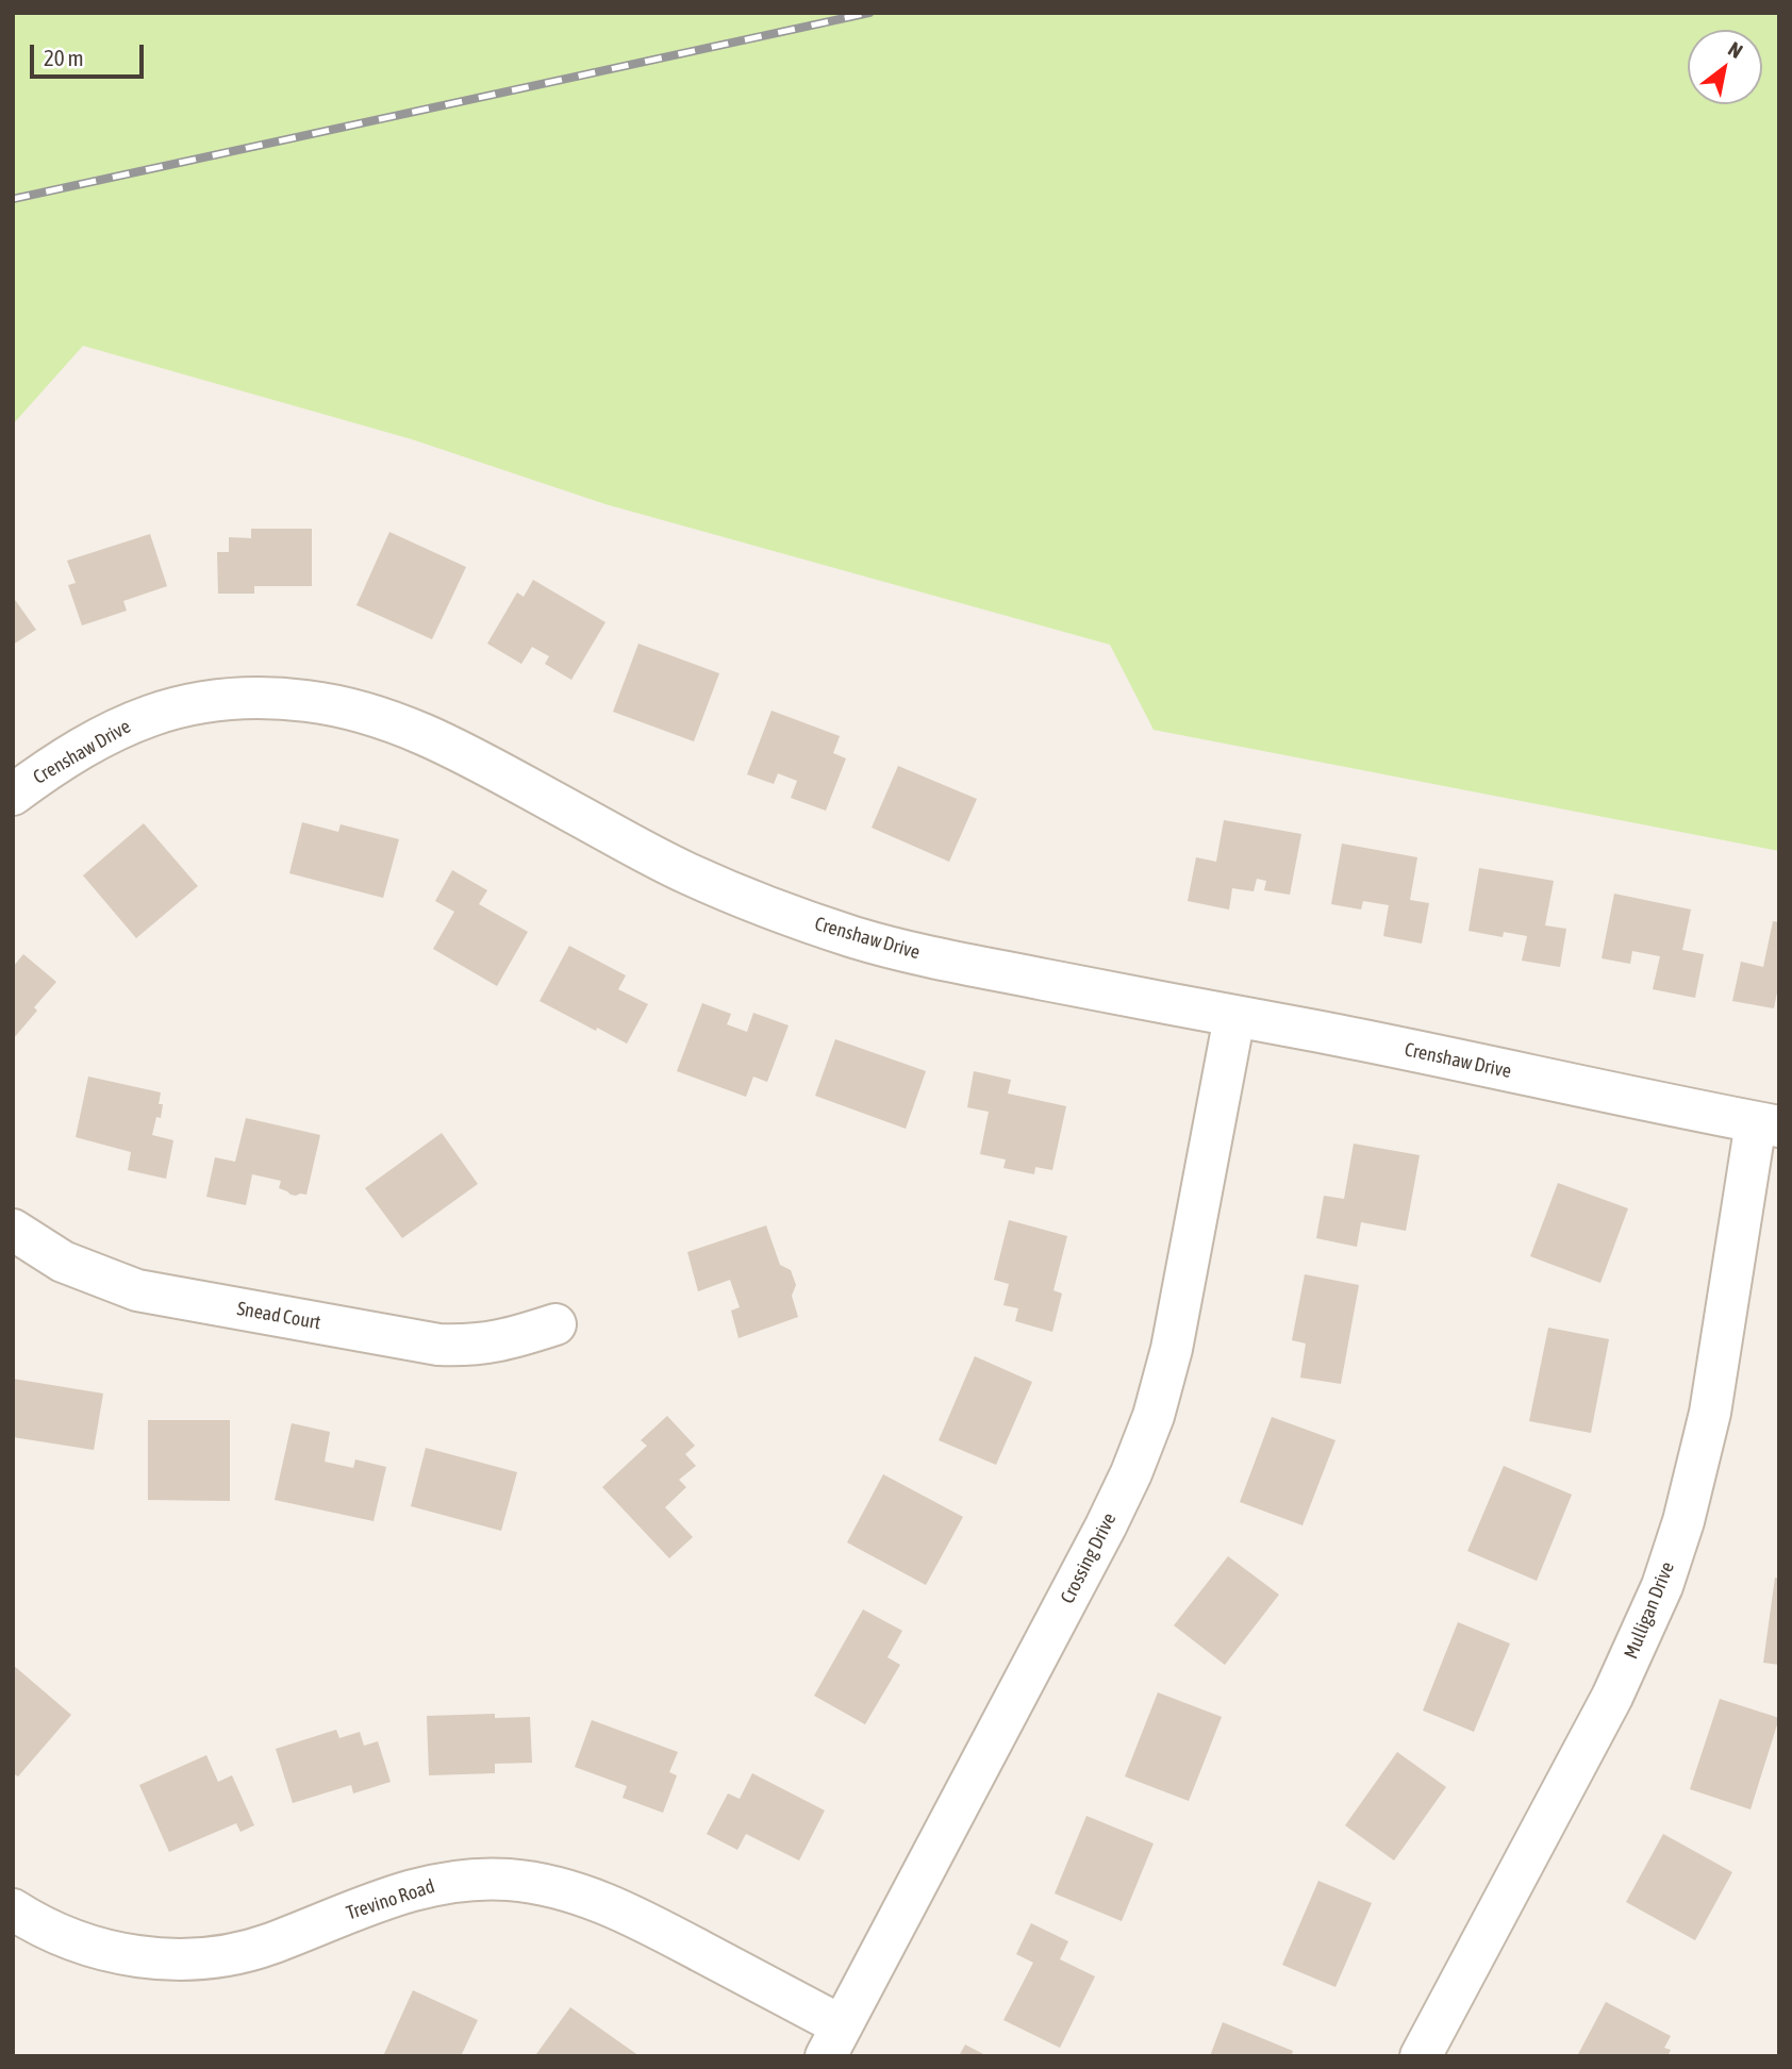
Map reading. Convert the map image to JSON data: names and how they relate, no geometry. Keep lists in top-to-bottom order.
{
  "streets": {
    "street": [
      "Crenshaw Drive",
      "Snead Court",
      "Crossing Drive",
      "Mulligan Drive",
      "Trevino Road"
    ]
  },
  "crossings": [
    ["Crenshaw Drive", "Crossing Drive"],
    ["Crenshaw Drive", "Mulligan Drive"],
    ["Crossing Drive", "Trevino Road"]
  ],
  "scale_bar": "20 m",
  "north": "top right"
}
